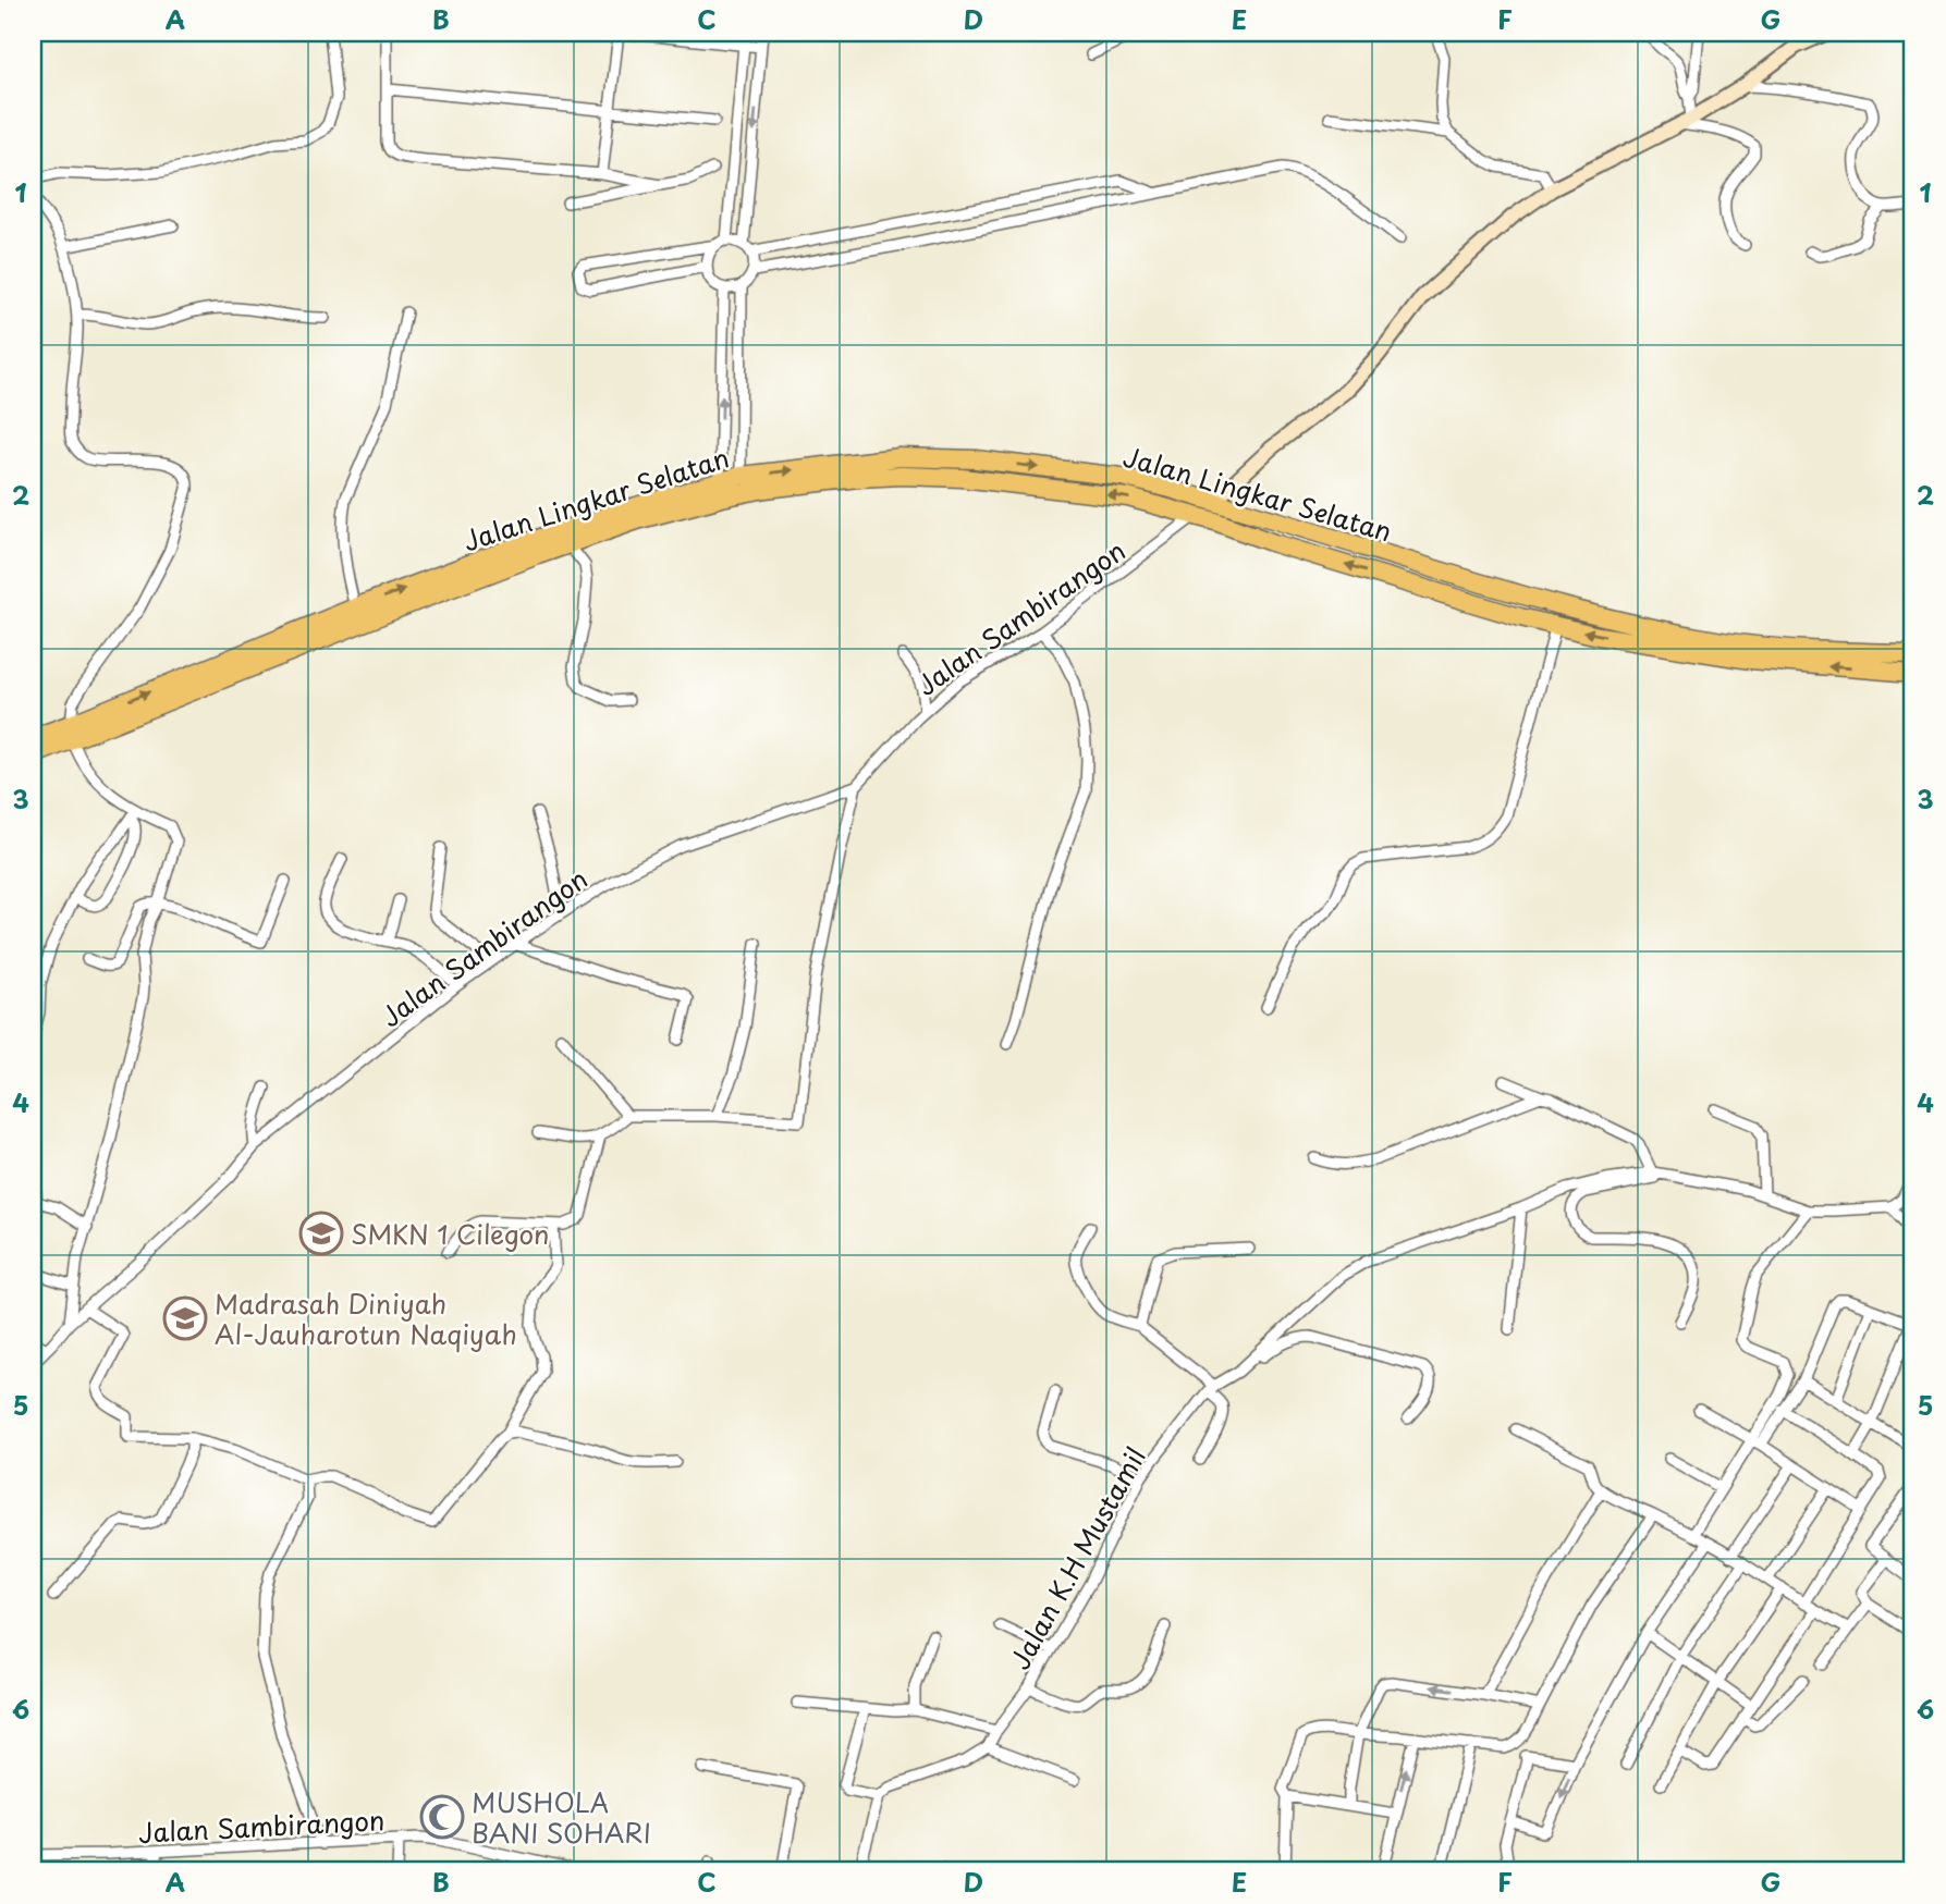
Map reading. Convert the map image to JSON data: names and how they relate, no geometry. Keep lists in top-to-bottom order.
{
  "streets": {
    "highway": ["Jalan Lingkar Selatan"],
    "street": ["Jalan Sambirangon", "Jalan K.H Mustamil"]
  },
  "crossings": [
    ["Jalan Lingkar Selatan", "Jalan Sambirangon"]
  ],
  "places": {
    "school or university": ["SMKN 1 Cilegon", "Madrasah Diniyah Al-Jauharotun Naqiyah"],
    "mosque": ["MUSHOLA BANI SOHARI"]
  },
  "grid": {
    "columns": [
      "A",
      "B",
      "C",
      "D",
      "E",
      "F",
      "G"
    ],
    "rows": [
      "1",
      "2",
      "3",
      "4",
      "5",
      "6"
    ]
  }
}
